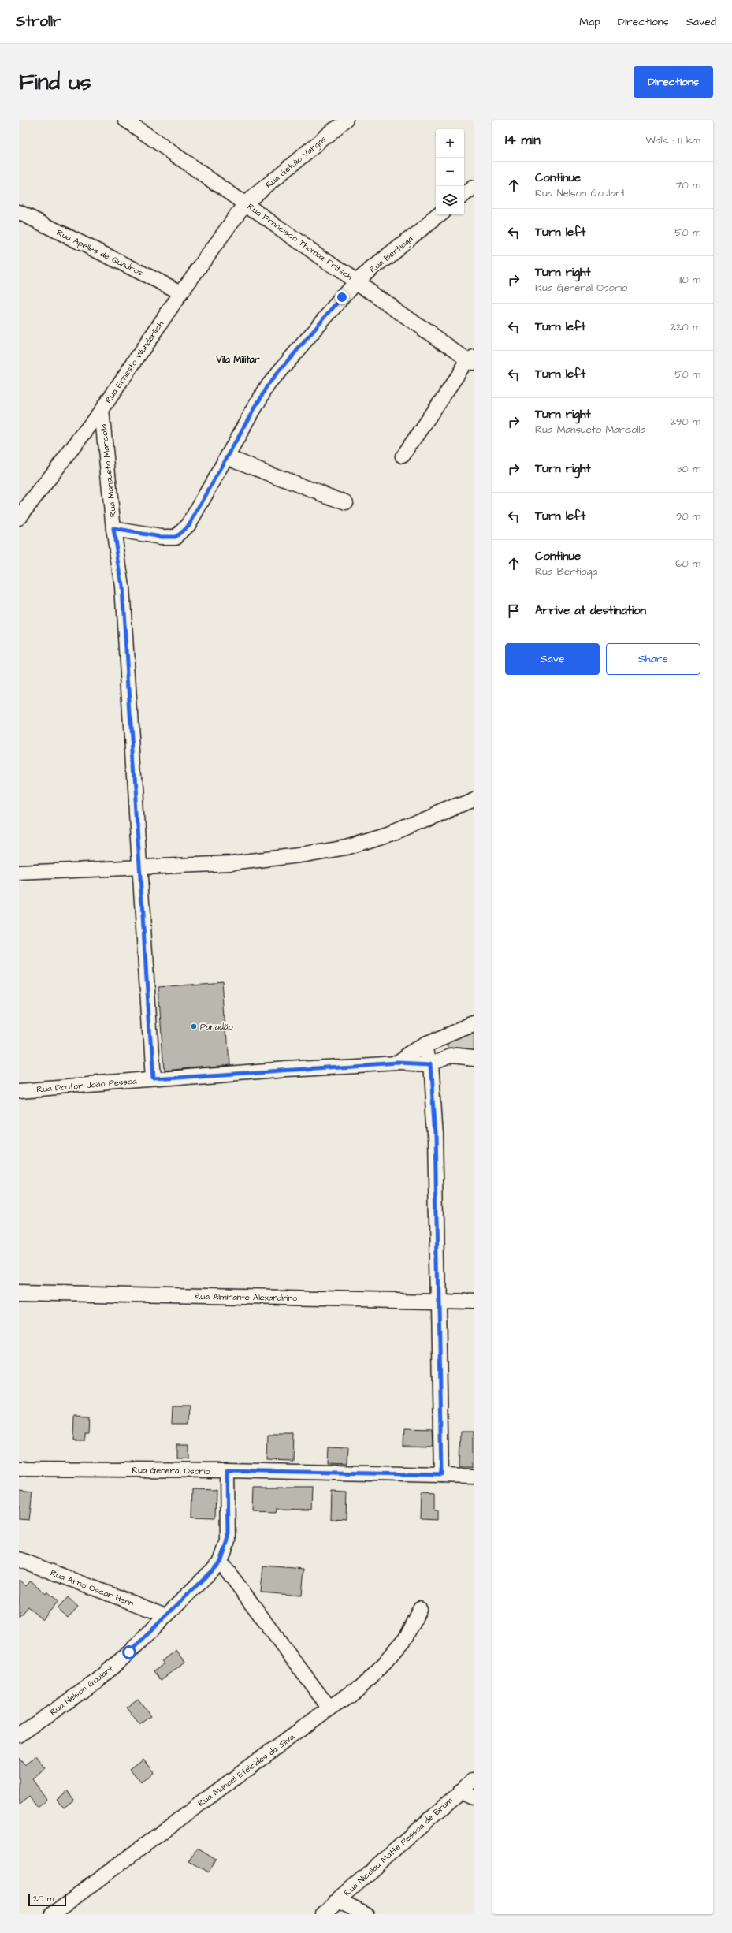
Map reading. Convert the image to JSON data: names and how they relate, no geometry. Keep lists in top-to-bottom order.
{
  "streets": {
    "street": [
      "Rua Getúlio Vargas",
      "Rua Francisco Thomaz Pritsch",
      "Rua Apelles de Quadros",
      "Rua Bertioga",
      "Rua Ernesto Wunderlich",
      "Rua Mansueto Marcolla",
      "Rua Doutor João Pessoa",
      "Rua Almirante Alexandrino",
      "Rua General Osório",
      "Rua Arno Oscar Henn",
      "Rua Nelson Goulart",
      "Rua Manoel Etelcides da Silva",
      "Rua Nicolau Matte Pessoa de Brum"
    ]
  },
  "crossings": [
    ["Rua Getúlio Vargas", "Rua Francisco Thomaz Pritsch"],
    ["Rua Getúlio Vargas", "Rua Ernesto Wunderlich"],
    ["Rua Francisco Thomaz Pritsch", "Rua Bertioga"],
    ["Rua Francisco Thomaz Pritsch", "Rua Ernesto Wunderlich"],
    ["Rua Apelles de Quadros", "Rua Ernesto Wunderlich"],
    ["Rua Bertioga", "Rua Mansueto Marcolla"],
    ["Rua Ernesto Wunderlich", "Rua Mansueto Marcolla"],
    ["Rua Mansueto Marcolla", "Rua Doutor João Pessoa"],
    ["Rua Arno Oscar Henn", "Rua Nelson Goulart"]
  ],
  "districts": ["Vila Militar"],
  "places": ["Paradão"],
  "scale_bar": "20 m",
  "page": {
    "header": "Strollr",
    "nav": ["Map", "Directions", "Saved"],
    "buttons": [
      "Directions",
      ["Save", "Share"]
    ],
    "title": "Find us",
    "heading": ["14 min", "Walk · 1.1 km"],
    "map_buttons": ["+", "−"],
    "list": [
      ["Continue", "Rua Nelson Goulart", "70 m"],
      ["Turn left", "50 m"],
      ["Turn right", "Rua General Osório", "110 m"],
      ["Turn left", "220 m"],
      ["Turn left", "150 m"],
      ["Turn right", "Rua Mansueto Marcolla", "290 m"],
      ["Turn right", "30 m"],
      ["Turn left", "90 m"],
      ["Continue", "Rua Bertioga", "60 m"],
      "Arrive at destination"
    ],
    "scale": "20 m"
  }
}
